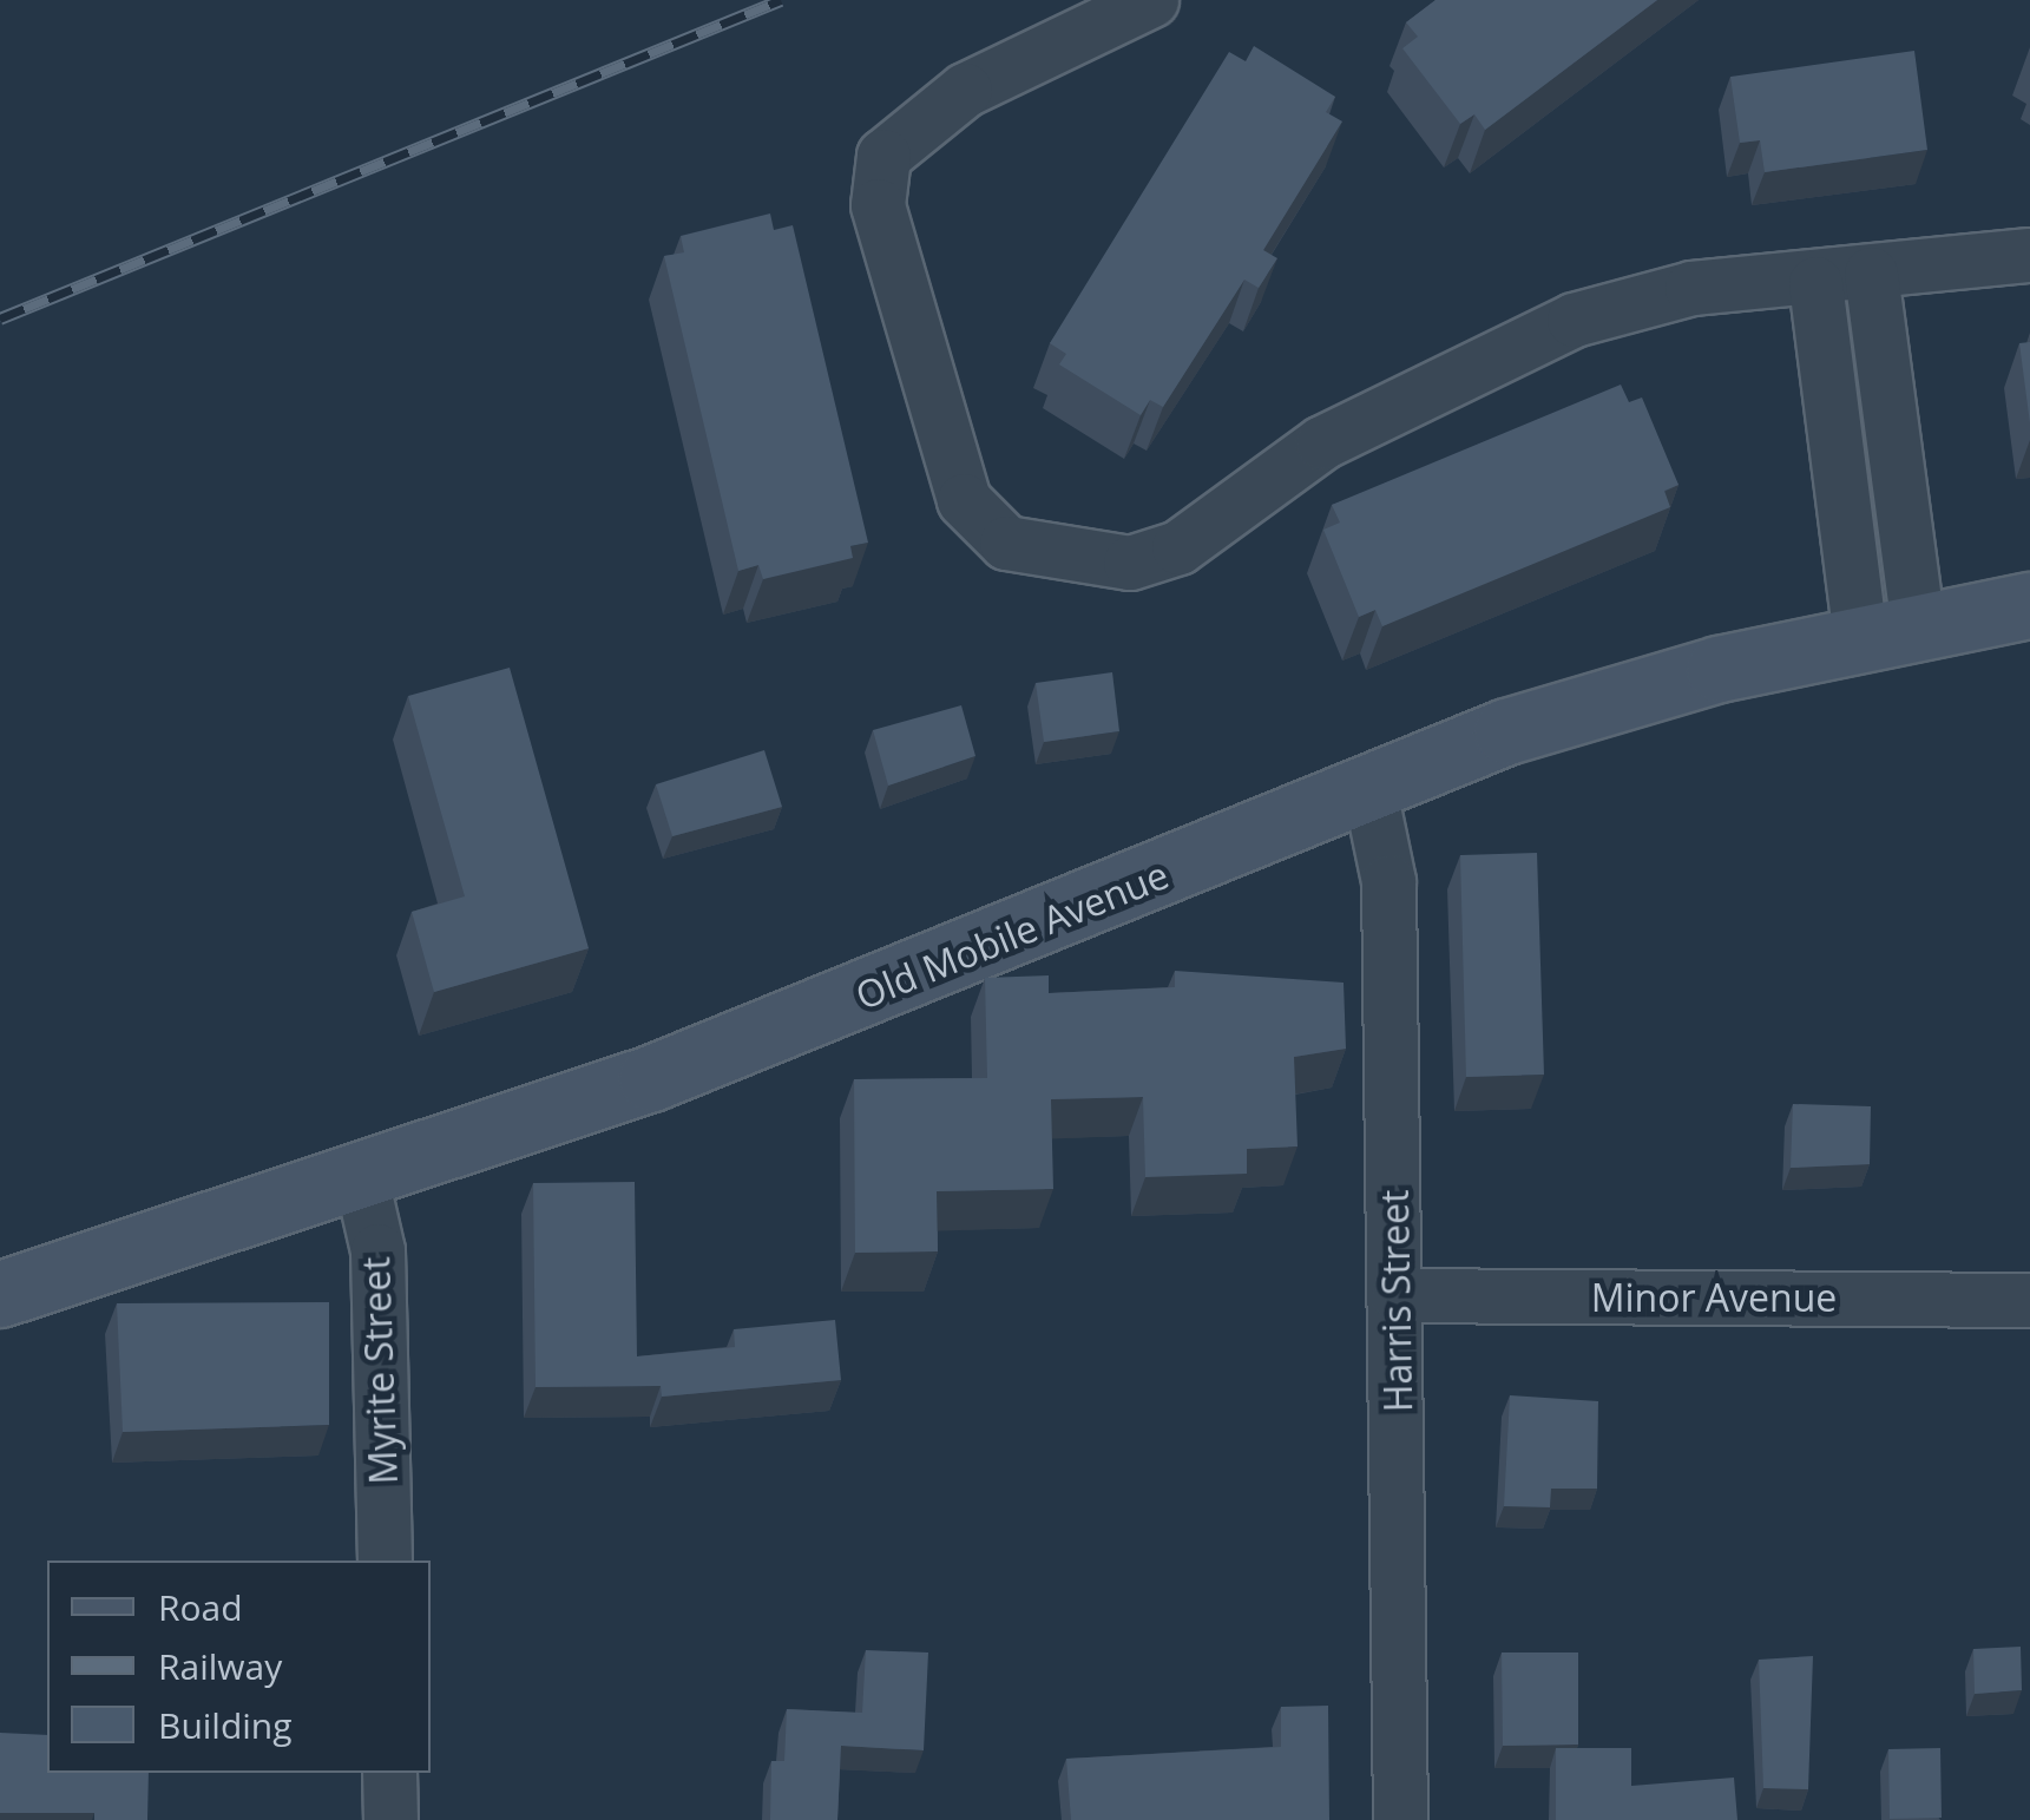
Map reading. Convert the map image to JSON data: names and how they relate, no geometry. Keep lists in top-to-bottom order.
{
  "streets": {
    "main road": ["Old Mobile Avenue"],
    "street": ["Minor Avenue", "Harris Street", "Myrite Street"]
  },
  "crossings": [
    ["Old Mobile Avenue", "Harris Street"],
    ["Old Mobile Avenue", "Myrite Street"],
    ["Minor Avenue", "Harris Street"]
  ],
  "legend": ["Road", "Railway", "Building"]
}
